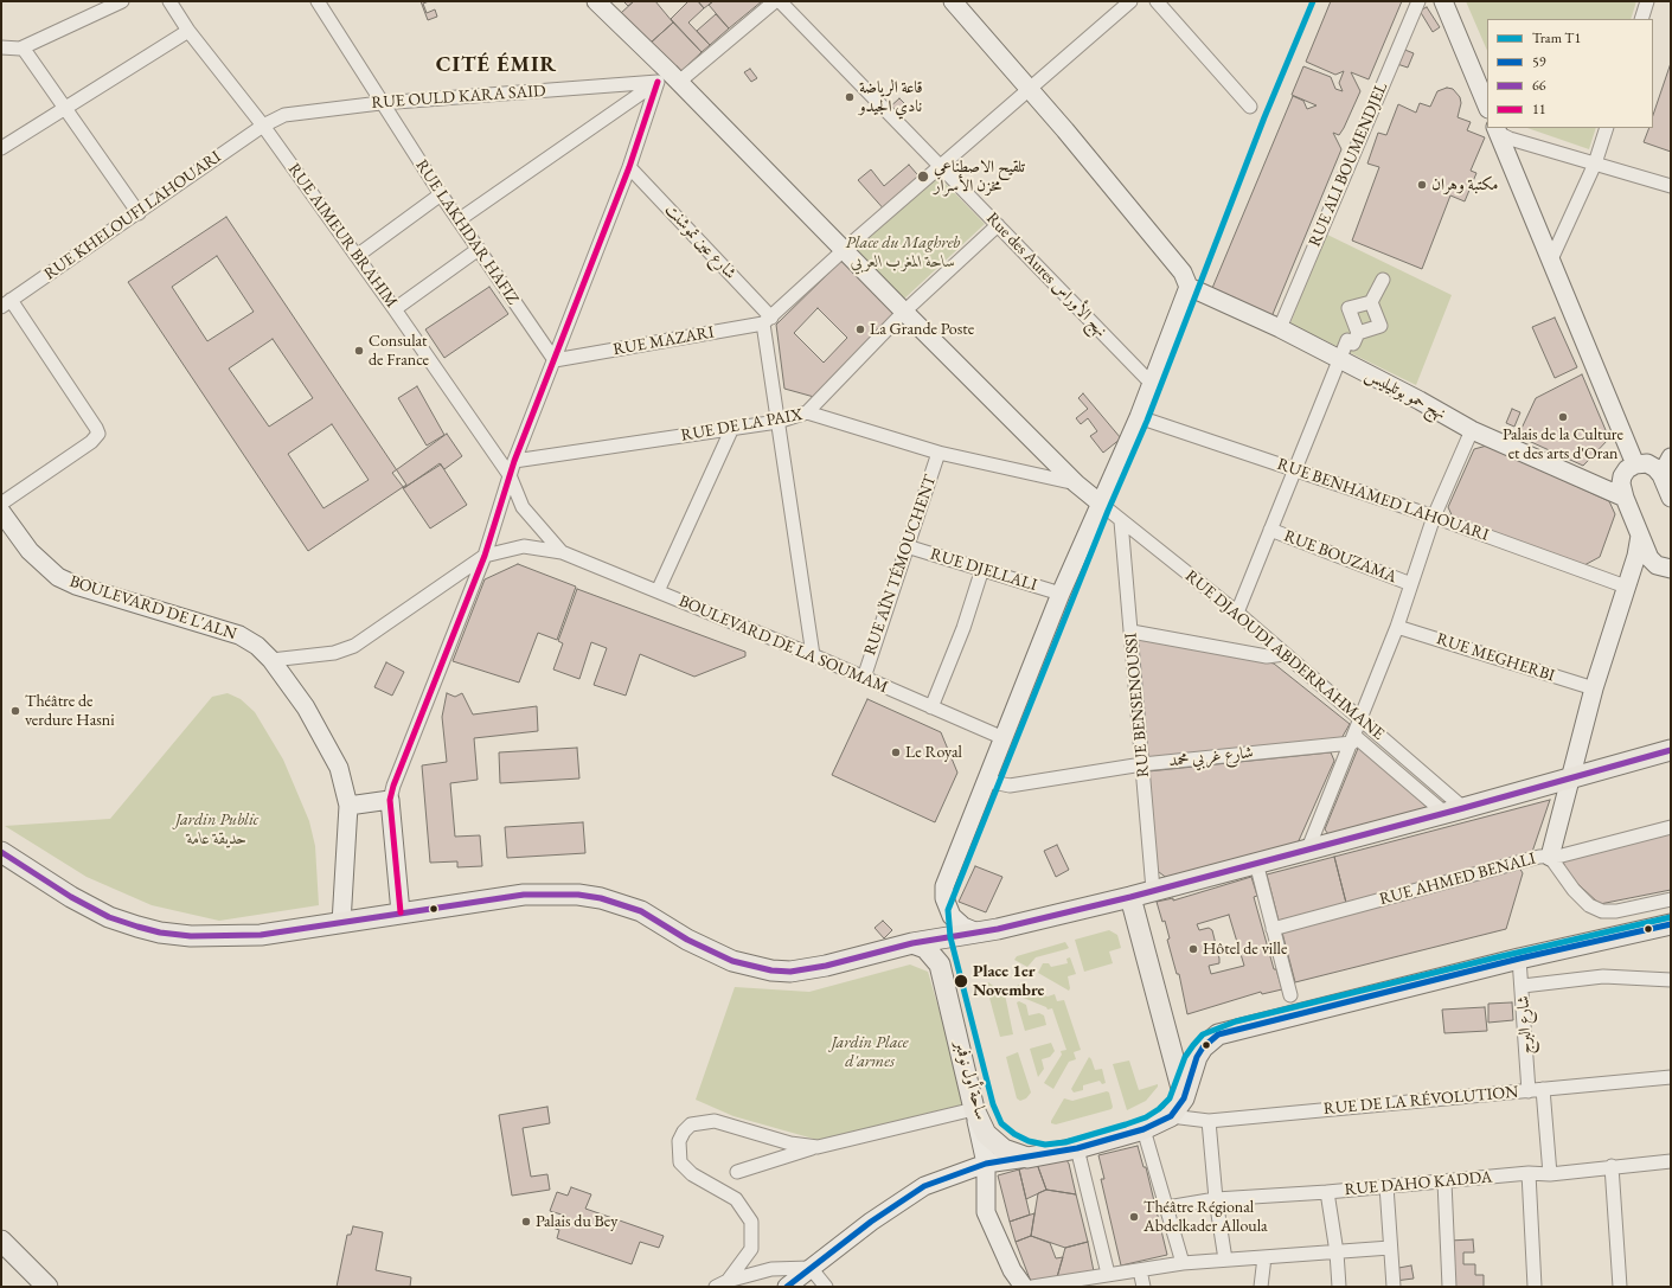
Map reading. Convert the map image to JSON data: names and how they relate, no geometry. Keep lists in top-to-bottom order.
{
  "streets": {
    "main road": ["نهج حمو بوتليليس", "BOULEVARD DE L'ALN", "ساحة أول نوفمبر"],
    "street": [
      "RUE OULD KARA SAID",
      "RUE ALI BOUMENDJEL",
      "RUE KHELOUFI LAHOUARI",
      "RUE LAKHDAR HAFIZ",
      "RUE AIMEUR BRAHIM",
      "شارع عين تموشنت",
      "Rue des Aures نهج الأوراس",
      "RUE MAZARI",
      "RUE DE LA PAIX",
      "RUE BENHAMED LAHOUARI",
      "RUE BOUZAMA",
      "RUE AÏN TÉMOUCHENT",
      "RUE DJELLALI",
      "BOULEVARD DE LA SOUMAM",
      "RUE DJAOUDI ABDERRAHMANE",
      "RUE MEGHERBI",
      "RUE BENSENOUSSI",
      "شارع غربي محمد",
      "RUE AHMED BENALI",
      "شارع البرج",
      "RUE DE LA RÉVOLUTION",
      "RUE DAHO KADDA"
    ]
  },
  "crossings": [
    ["RUE OULD KARA SAID", "RUE KHELOUFI LAHOUARI"],
    ["RUE OULD KARA SAID", "RUE LAKHDAR HAFIZ"],
    ["RUE OULD KARA SAID", "RUE AIMEUR BRAHIM"],
    ["RUE ALI BOUMENDJEL", "نهج حمو بوتليليس"],
    ["RUE KHELOUFI LAHOUARI", "RUE AIMEUR BRAHIM"],
    ["RUE LAKHDAR HAFIZ", "RUE MAZARI"],
    ["RUE AIMEUR BRAHIM", "BOULEVARD DE LA SOUMAM"],
    ["شارع عين تموشنت", "RUE MAZARI"],
    ["RUE DE LA PAIX", "RUE AÏN TÉMOUCHENT"],
    ["RUE AÏN TÉMOUCHENT", "RUE DJELLALI"],
    ["RUE AÏN TÉMOUCHENT", "BOULEVARD DE LA SOUMAM"],
    ["RUE DJAOUDI ABDERRAHMANE", "RUE BENSENOUSSI"],
    ["RUE BENSENOUSSI", "شارع غربي محمد"],
    ["شارع البرج", "RUE DE LA RÉVOLUTION"]
  ],
  "districts": ["CITÉ ÉMIR"],
  "parks": ["Place du Maghreb ساحة المغرب العربي", "Jardin Public حديقة عامة", "Jardin Place d'armes"],
  "places": [
    "قاعة الرياضة نادي الجيدو",
    "تلقيح الاصطناعي مخزن الأسرار",
    "مكتبة وهران",
    "La Grande Poste",
    "Consulat de France",
    "Palais de la Culture et des arts d'Oran",
    "Théâtre de verdure Hasni",
    "Le Royal",
    "Hôtel de ville",
    "Place 1er Novembre",
    "Théâtre Régional Abdelkader Alloula",
    "Palais du Bey"
  ],
  "lines": [
    "tram line T1",
    "transit line 11",
    "transit line 66",
    "transit line 59"
  ],
  "legend": [
    "Tram T1",
    "59",
    "66",
    "11"
  ]
}
